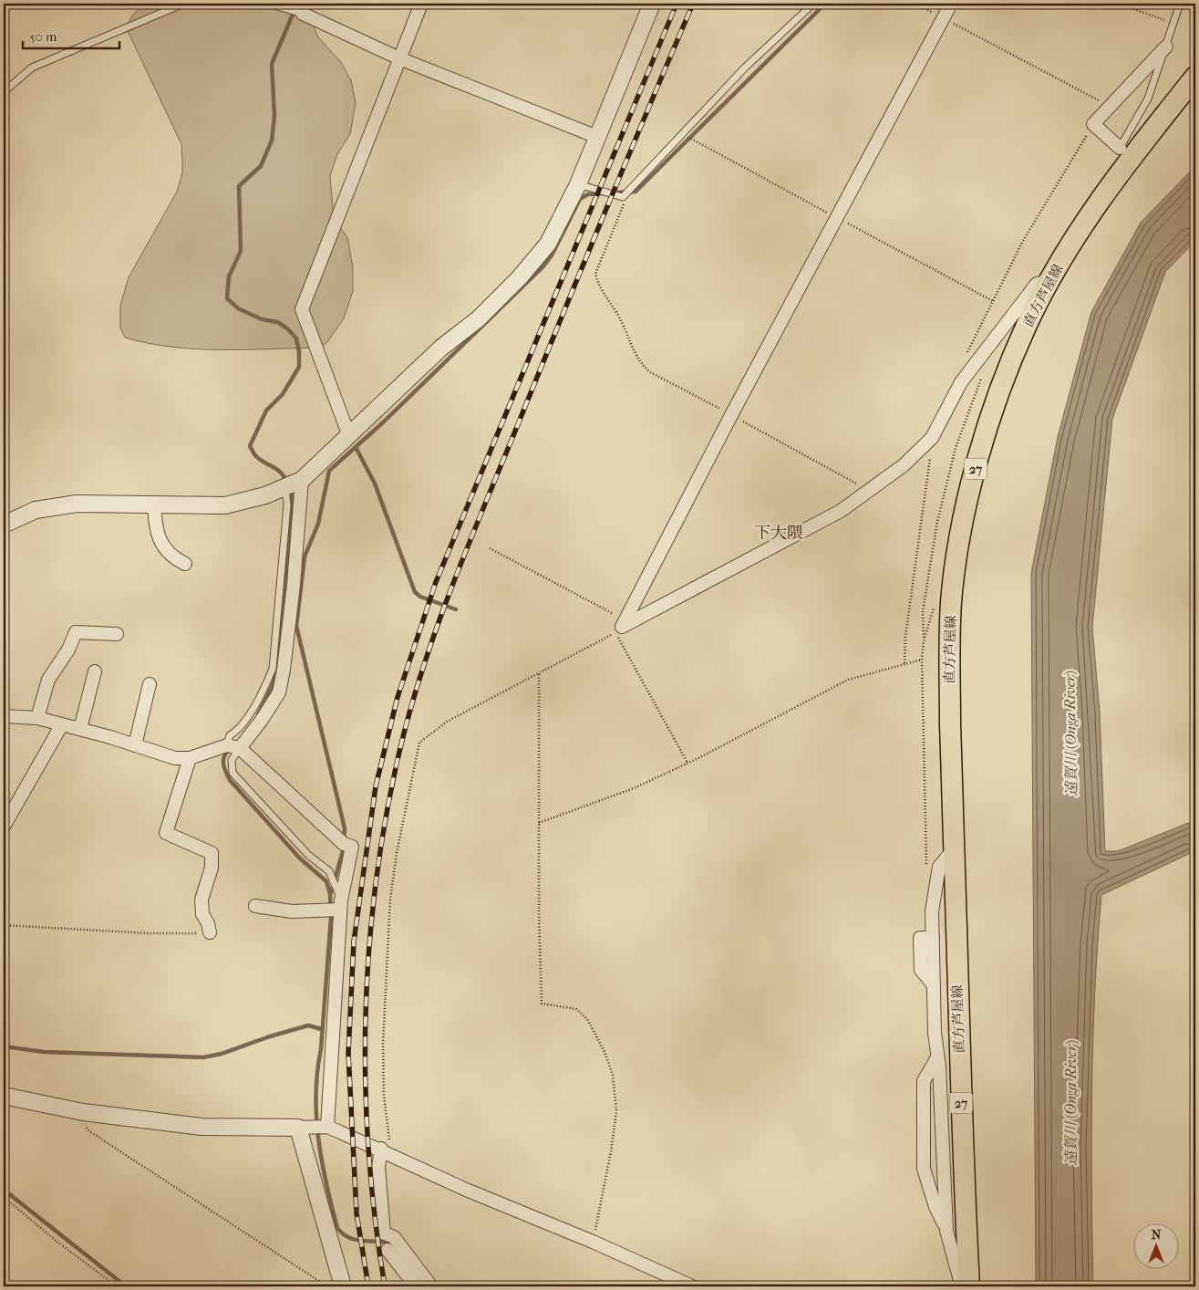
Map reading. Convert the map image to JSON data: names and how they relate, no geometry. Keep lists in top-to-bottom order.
{
  "streets": {
    "main road": ["直方芦屋線", "27"]
  },
  "districts": ["下大隈"],
  "water": ["遠賀川 (Onga River)"],
  "scale_bar": "50 m",
  "north": "top"
}
